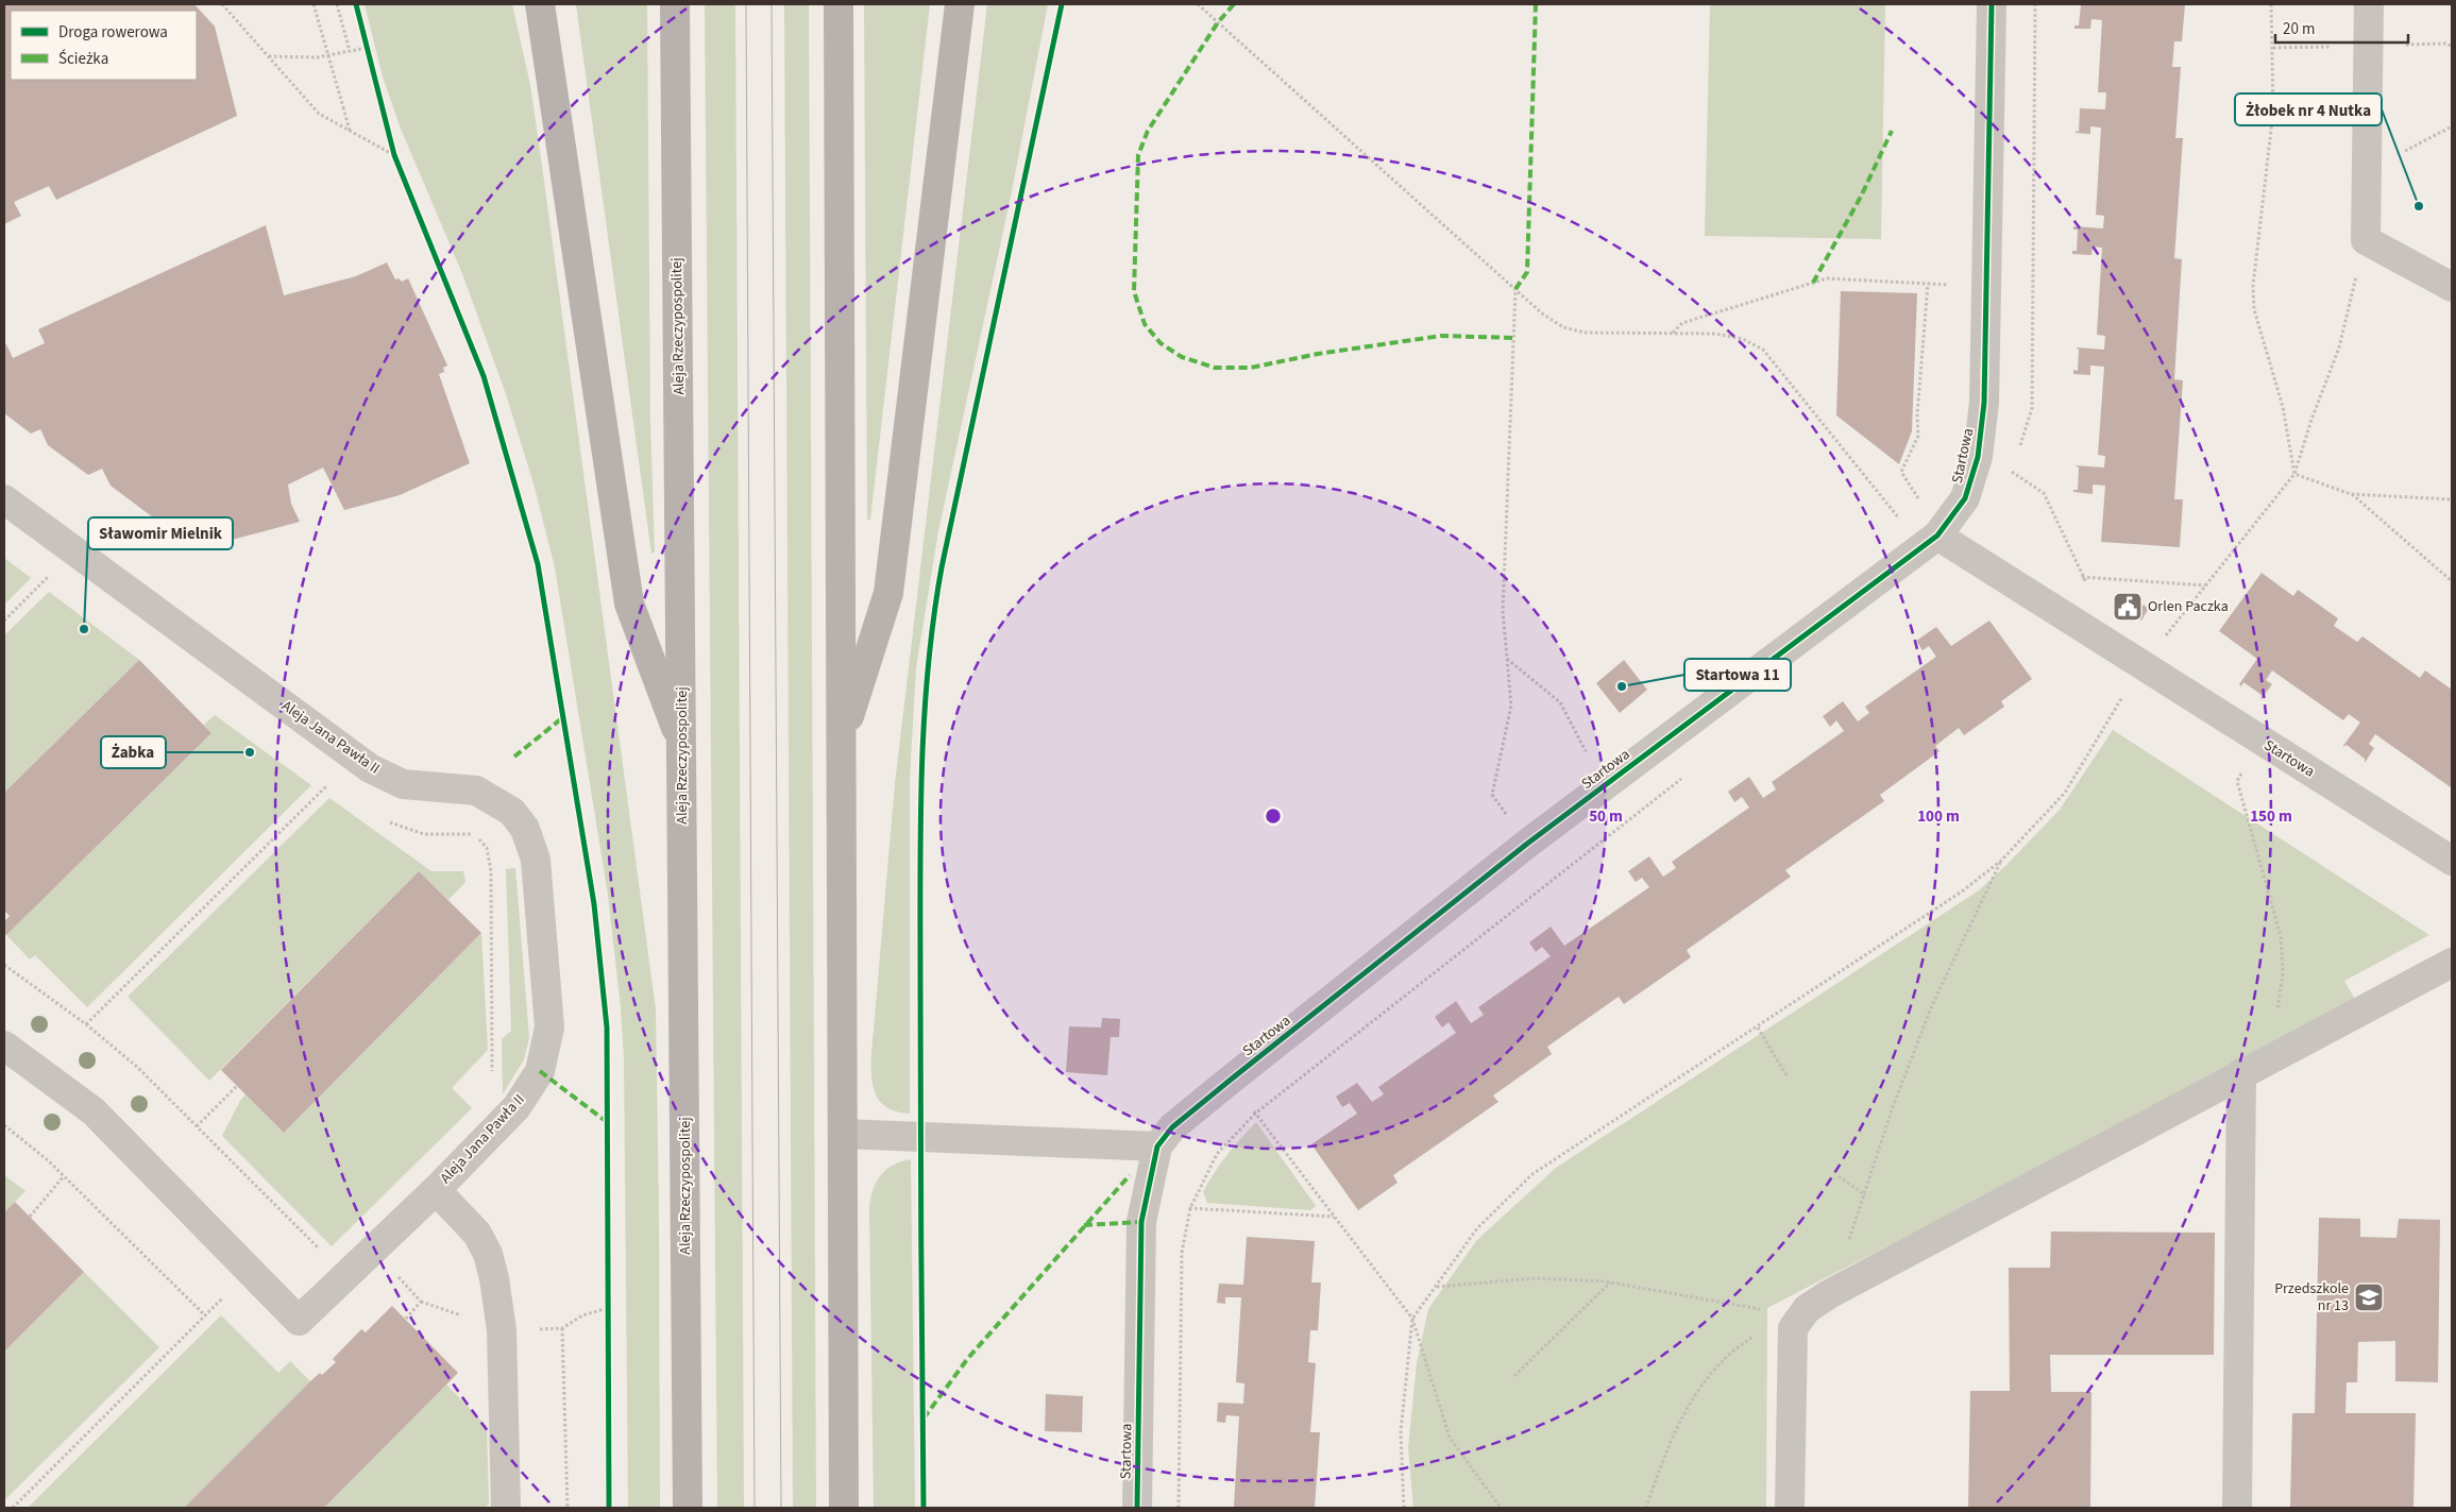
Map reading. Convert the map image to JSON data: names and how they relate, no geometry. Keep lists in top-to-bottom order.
{
  "streets": {
    "main road": ["Aleja Rzeczypospolitej"],
    "street": ["Startowa", "Aleja Jana Pawła II"]
  },
  "places": {
    "other": [
      "Żłobek nr 4 Nutka",
      "Sławomir Mielnik",
      "Startowa 11",
      "Żabka"
    ],
    "public building": ["Orlen Paczka"],
    "school or university": ["Przedszkole nr 13"]
  },
  "legend": ["Droga rowerowa", "Ścieżka"],
  "scale_bar": "20 m",
  "rings": ["50 m", "100 m", "150 m"]
}
